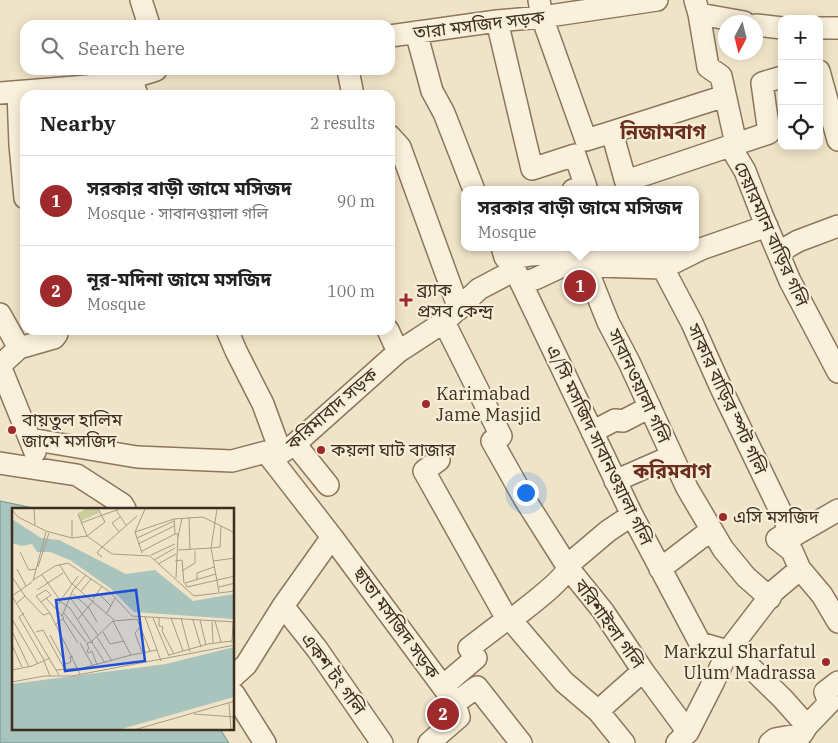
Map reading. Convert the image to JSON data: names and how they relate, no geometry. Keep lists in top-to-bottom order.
{
  "streets": {
    "street": [
      "তারা মসজিদ সড়ক",
      "চেয়ারম্যান বাড়ির গলি",
      "সাবানওয়ালা গলি",
      "সাকার বাড়ির স্পট গলি",
      "করিমাবাদ সড়ক",
      "এ/সি মসজিদ সাবানওয়ালা গলি",
      "ছাতা মসজিদ সড়ক",
      "বরিশাইলা গলি",
      "একশ টং গলি"
    ]
  },
  "crossings": [
    ["চেয়ারম্যান বাড়ির গলি", "করিমাবাদ সড়ক"],
    ["সাবানওয়ালা গলি", "করিমাবাদ সড়ক"],
    ["সাকার বাড়ির স্পট গলি", "করিমাবাদ সড়ক"],
    ["করিমাবাদ সড়ক", "এ/সি মসজিদ সাবানওয়ালা গলি"],
    ["করিমাবাদ সড়ক", "ছাতা মসজিদ সড়ক"],
    ["ছাতা মসজিদ সড়ক", "বরিশাইলা গলি"]
  ],
  "districts": ["নিজামবাগ", "করিমবাগ"],
  "places": {
    "health": ["ব্র্যাক প্রসব কেন্দ্র"],
    "other": [
      "Karimabad Jame Masjid",
      "বায়তুল হালিম জামে মসজিদ",
      "কয়লা ঘাট বাজার",
      "এসি মসজিদ",
      "Markzul Sharfatul Ulum Madrassa"
    ]
  },
  "north": "bottom",
  "page": {
    "map_buttons": ["+", "−"],
    "search": "Search here",
    "heading": ["Nearby", "2 results"],
    "list": [
      {
        "mark": "1",
        "name": "সরকার বাড়ী জামে মসিজদ",
        "note": "Mosque · সাবানওয়ালা গলি",
        "value": "90 m"
      },
      {
        "mark": "2",
        "name": "নূর-মদিনা জামে মসজিদ",
        "note": "Mosque",
        "value": "100 m"
      }
    ],
    "popup": ["সরকার বাড়ী জামে মসিজদ", "Mosque"],
    "pins": ["1", "2"]
  }
}
